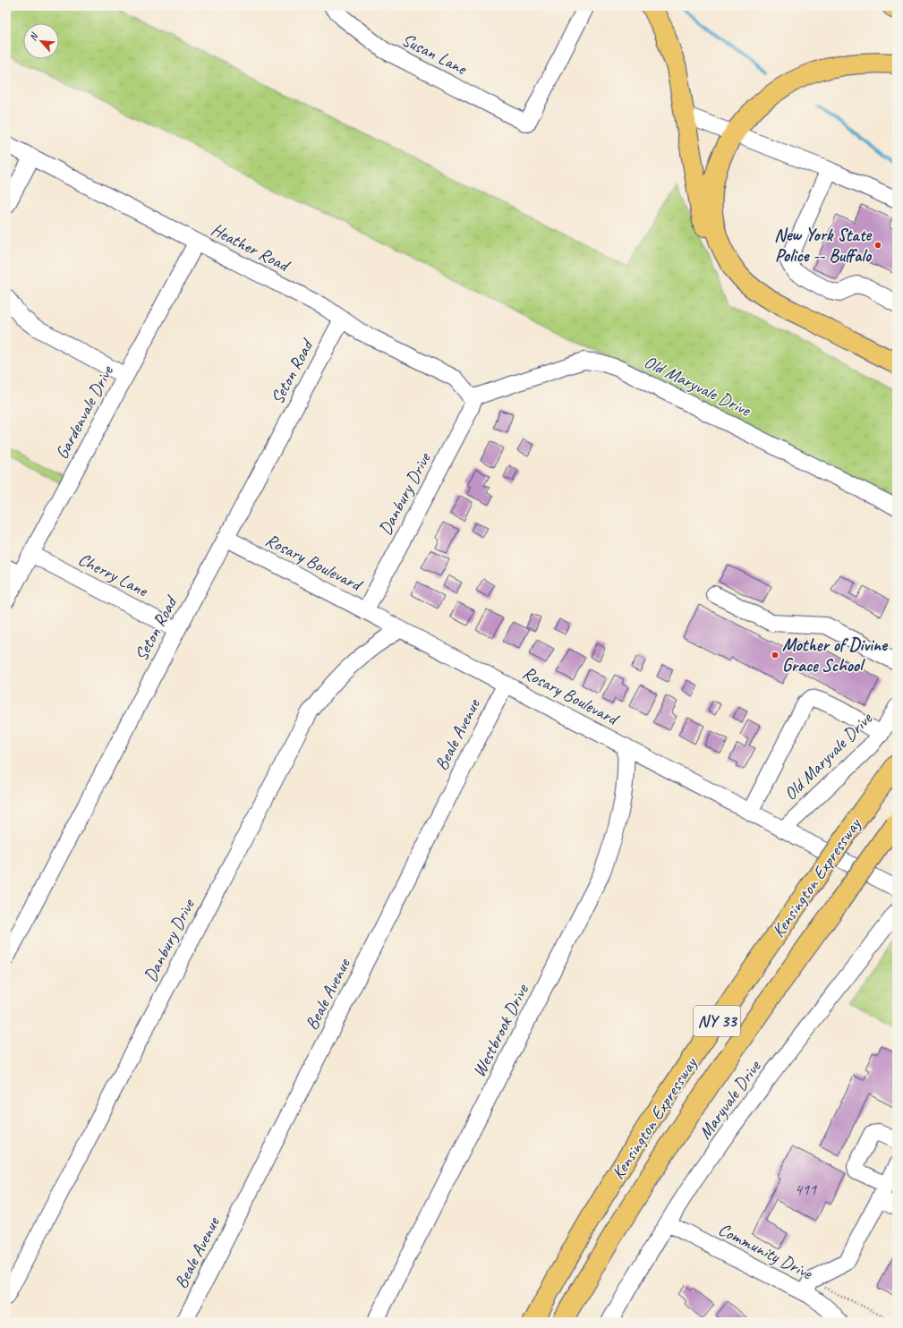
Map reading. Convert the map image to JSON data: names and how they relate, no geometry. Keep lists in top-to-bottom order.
{
  "streets": {
    "highway": ["Kensington Expressway", "NY 33"],
    "street": [
      "Susan Lane",
      "Heather Road",
      "Seton Road",
      "Old Maryvale Drive",
      "Gardenvale Drive",
      "Danbury Drive",
      "Rosary Boulevard",
      "Cherry Lane",
      "Beale Avenue",
      "Westbrook Drive",
      "Maryvale Drive",
      "Community Drive"
    ]
  },
  "crossings": [
    ["Heather Road", "Seton Road"],
    ["Heather Road", "Old Maryvale Drive"],
    ["Heather Road", "Gardenvale Drive"],
    ["Heather Road", "Danbury Drive"],
    ["Seton Road", "Rosary Boulevard"],
    ["Seton Road", "Cherry Lane"],
    ["Old Maryvale Drive", "Danbury Drive"],
    ["Old Maryvale Drive", "Rosary Boulevard"],
    ["Gardenvale Drive", "Cherry Lane"],
    ["Danbury Drive", "Rosary Boulevard"],
    ["Rosary Boulevard", "Beale Avenue"],
    ["Rosary Boulevard", "Westbrook Drive"],
    ["Maryvale Drive", "Community Drive"]
  ],
  "places": ["New York State Police -- Buffalo", "Mother of Divine Grace School"],
  "house_numbers": ["411"],
  "north": "top left"
}
